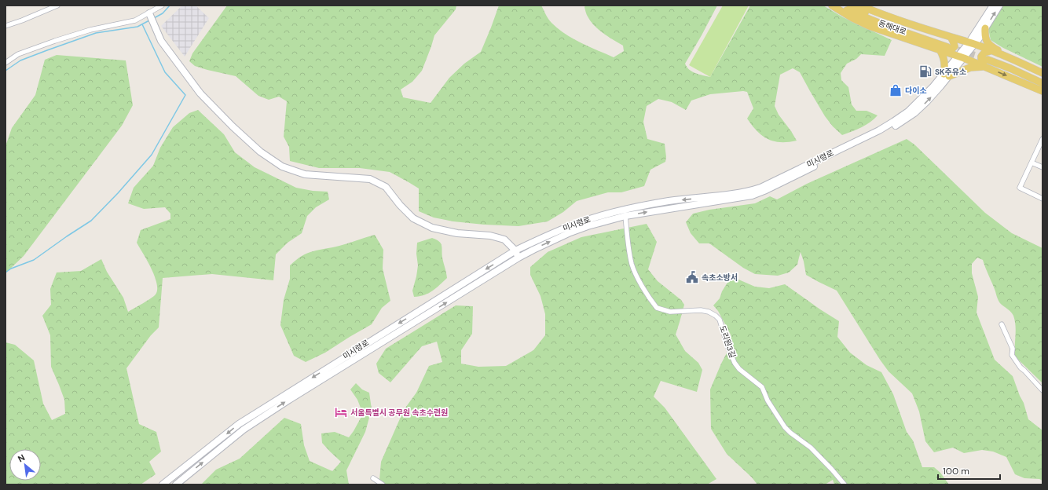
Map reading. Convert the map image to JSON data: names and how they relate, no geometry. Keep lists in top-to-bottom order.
{
  "streets": {
    "main road": ["동해대로", "미시령로"],
    "street": ["도리원3길"]
  },
  "crossings": [
    ["미시령로", "도리원3길"]
  ],
  "places": {
    "fuel station": ["SK주유소"],
    "shop": ["다이소"],
    "public building": ["속초소방서"],
    "hotel": ["서울특별시 공무원 속초수련원"]
  },
  "scale_bar": "100 m",
  "north": "top left"
}
